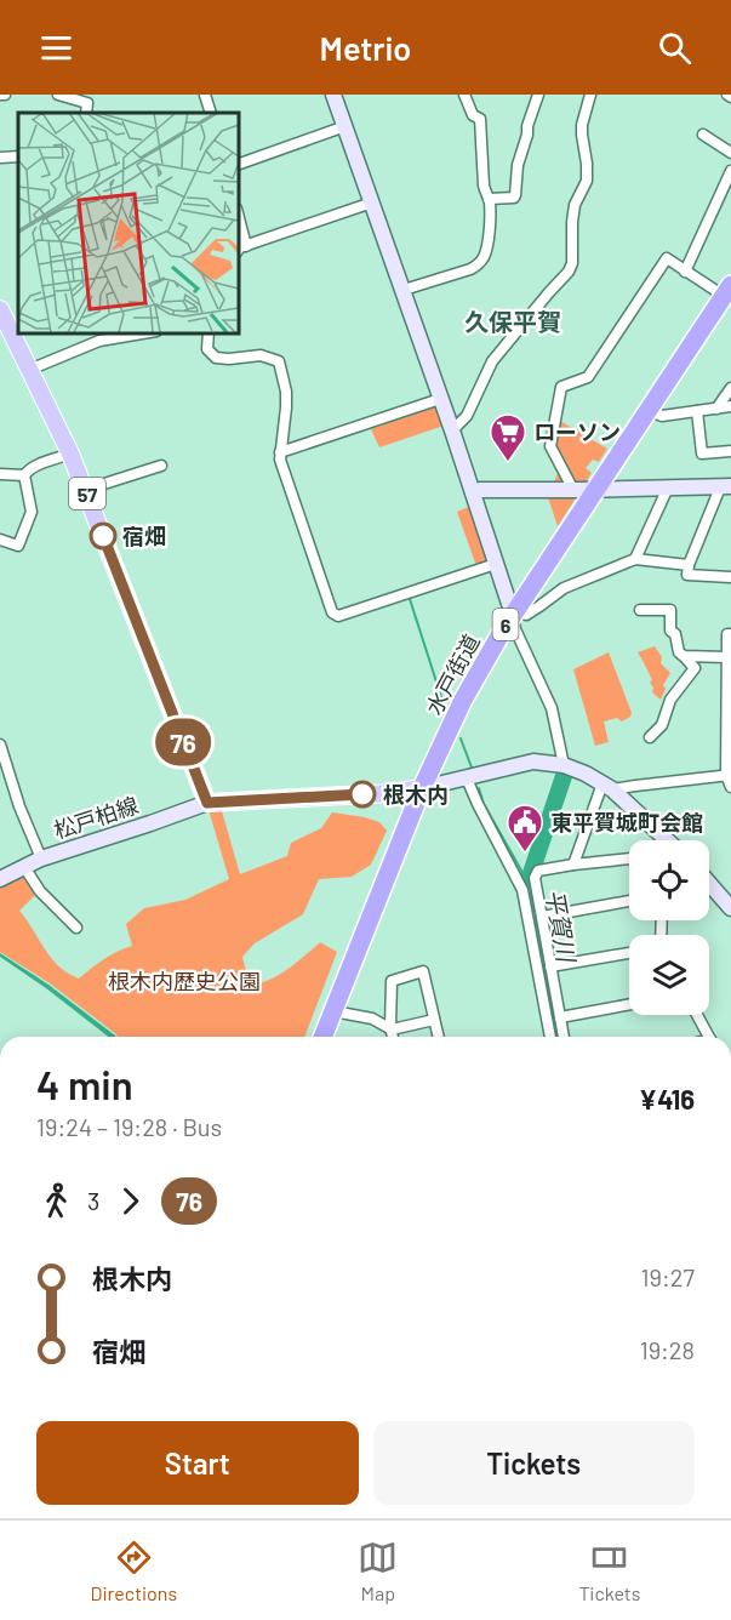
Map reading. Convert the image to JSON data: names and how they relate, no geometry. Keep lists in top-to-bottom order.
{
  "streets": {
    "highway": ["6", "水戸街道"],
    "main road": ["57"],
    "street": ["松戸柏線"]
  },
  "crossings": [
    ["57", "松戸柏線"]
  ],
  "districts": ["久保平賀"],
  "water": ["平賀川"],
  "parks": ["根木内歴史公園"],
  "places": {
    "supermarket": ["ローソン"],
    "other": ["宿畑", "根木内"],
    "public building": ["東平賀城町会館"]
  },
  "lines": ["bus line 76"],
  "page": {
    "header": "Metrio",
    "on_map": "76",
    "heading": ["4 min", "19:24 – 19:28 · Bus", "¥416"],
    "legs": ["3", "76"],
    "list": [
      {
        "name": "根木内",
        "value": "19:27"
      },
      {
        "name": "宿畑",
        "value": "19:28"
      }
    ],
    "buttons": ["Start", "Tickets"],
    "tabs": ["Directions", "Map", "Tickets"]
  }
}
